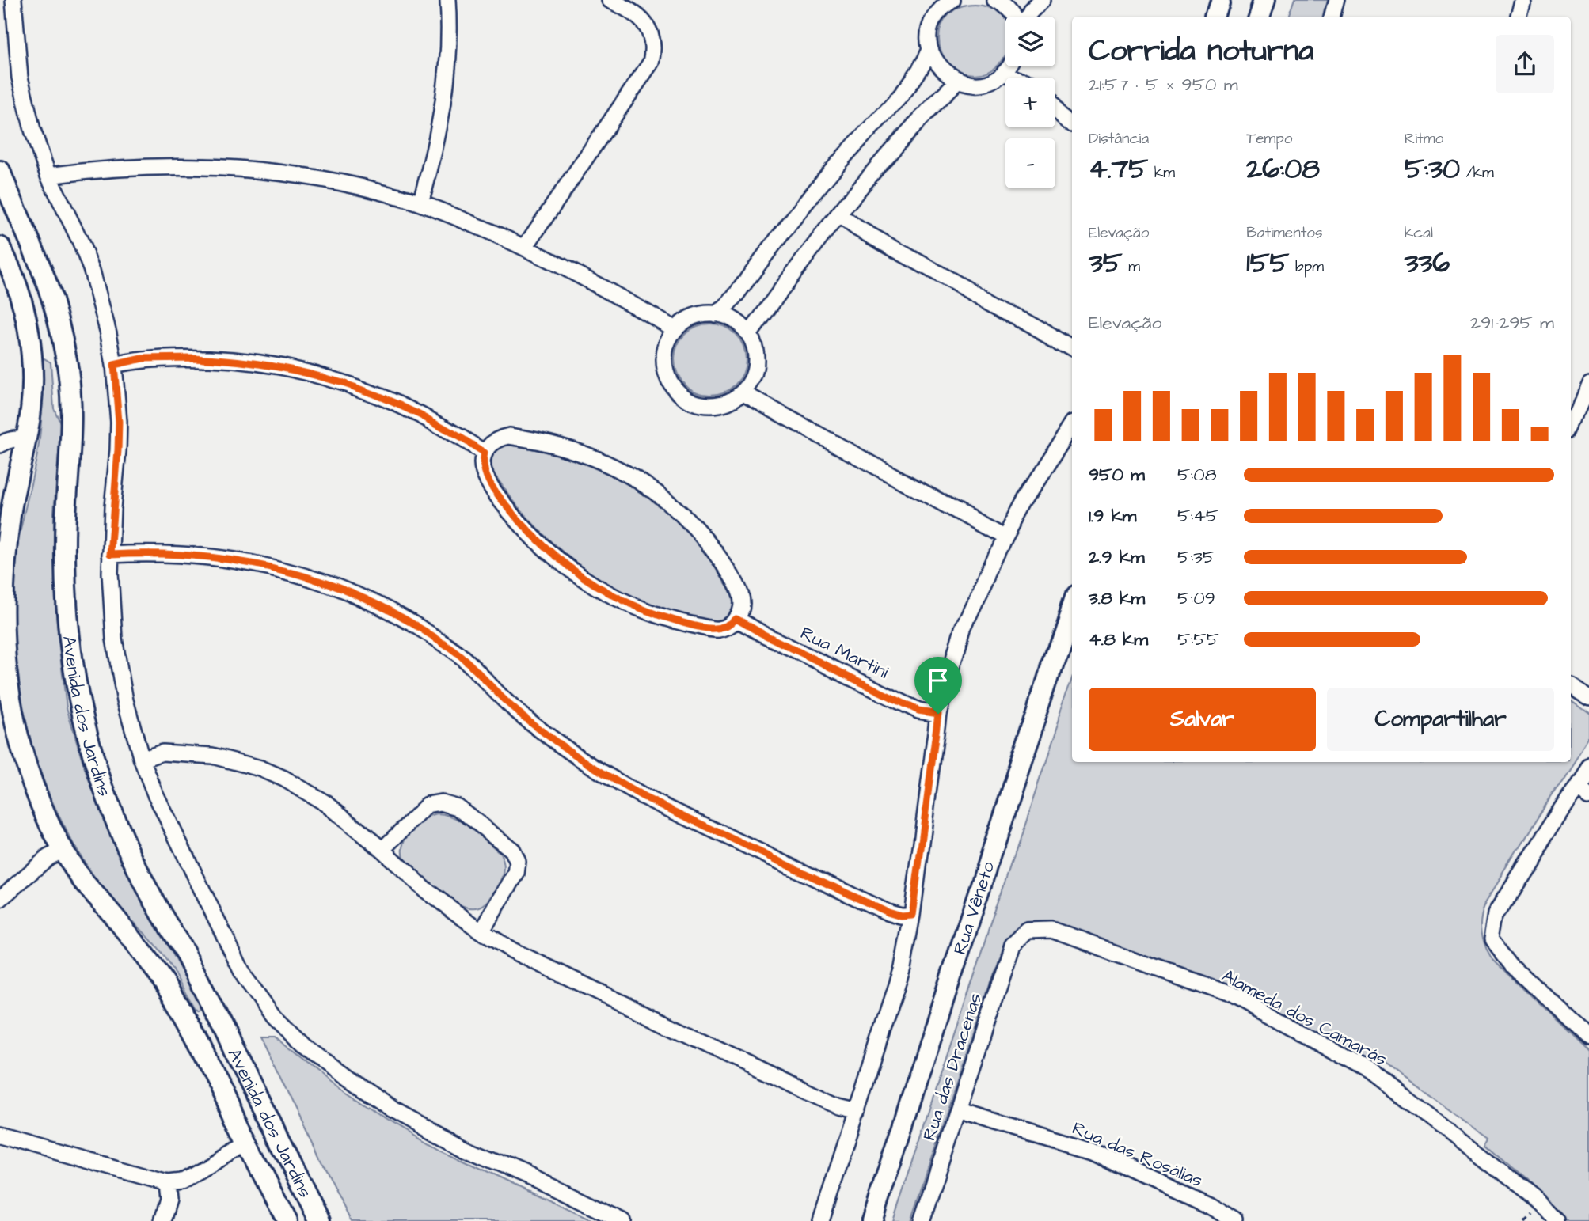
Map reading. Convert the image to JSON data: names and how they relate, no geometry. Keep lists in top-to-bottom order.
{
  "streets": {
    "street": [
      "Rua Martini",
      "Avenida dos Jardins",
      "Rua Vêneto",
      "Alameda dos Camarás",
      "Rua das Dracenas",
      "Rua das Rosálias"
    ]
  },
  "crossings": [
    ["Alameda dos Camarás", "Rua das Dracenas"],
    ["Rua das Dracenas", "Rua das Rosálias"]
  ],
  "page": {
    "map_buttons": ["+", "−"],
    "heading": ["Corrida noturna", "21:57 · 5 × 950 m"],
    "stats": [
      ["Distância", "4.75 km"],
      ["Tempo", "26:08"],
      ["Ritmo", "5:30 /km"],
      ["Elevação", "35 m"],
      ["Batimentos", "155 bpm"],
      ["kcal", "336"]
    ],
    "chart": ["Elevação", "291–295 m"],
    "list": [
      {
        "name": "950 m",
        "note": "5:08"
      },
      {
        "name": "1.9 km",
        "note": "5:45"
      },
      {
        "name": "2.9 km",
        "note": "5:35"
      },
      {
        "name": "3.8 km",
        "note": "5:09"
      },
      {
        "name": "4.8 km",
        "note": "5:55"
      }
    ],
    "buttons": ["Salvar", "Compartilhar"]
  }
}
